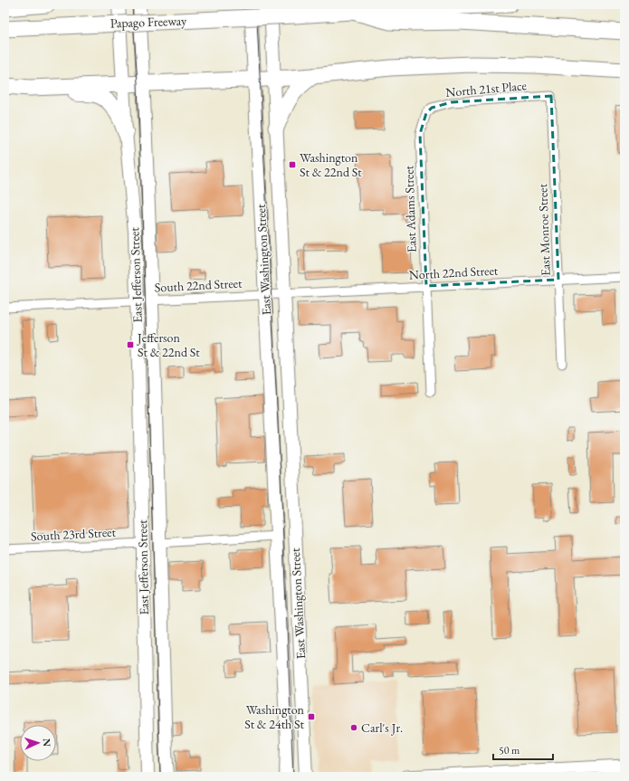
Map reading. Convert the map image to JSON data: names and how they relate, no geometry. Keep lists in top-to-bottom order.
{
  "streets": {
    "highway": ["Papago Freeway"],
    "main road": ["East Washington Street", "East Jefferson Street"],
    "street": [
      "North 21st Place",
      "East Adams Street",
      "East Monroe Street",
      "North 22nd Street",
      "South 22nd Street",
      "South 23rd Street"
    ]
  },
  "crossings": [
    ["North 21st Place", "East Adams Street"],
    ["North 21st Place", "East Monroe Street"],
    ["East Adams Street", "North 22nd Street"],
    ["East Monroe Street", "North 22nd Street"],
    ["East Washington Street", "North 22nd Street"],
    ["East Washington Street", "South 22nd Street"],
    ["North 22nd Street", "South 22nd Street"],
    ["East Jefferson Street", "South 22nd Street"],
    ["East Jefferson Street", "South 23rd Street"]
  ],
  "places": {
    "transit": ["Washington St & 22nd St", "Jefferson St & 22nd St", "Washington St & 24th St"],
    "other": ["Carl's Jr."]
  },
  "scale_bar": "50 m",
  "north": "right"
}
